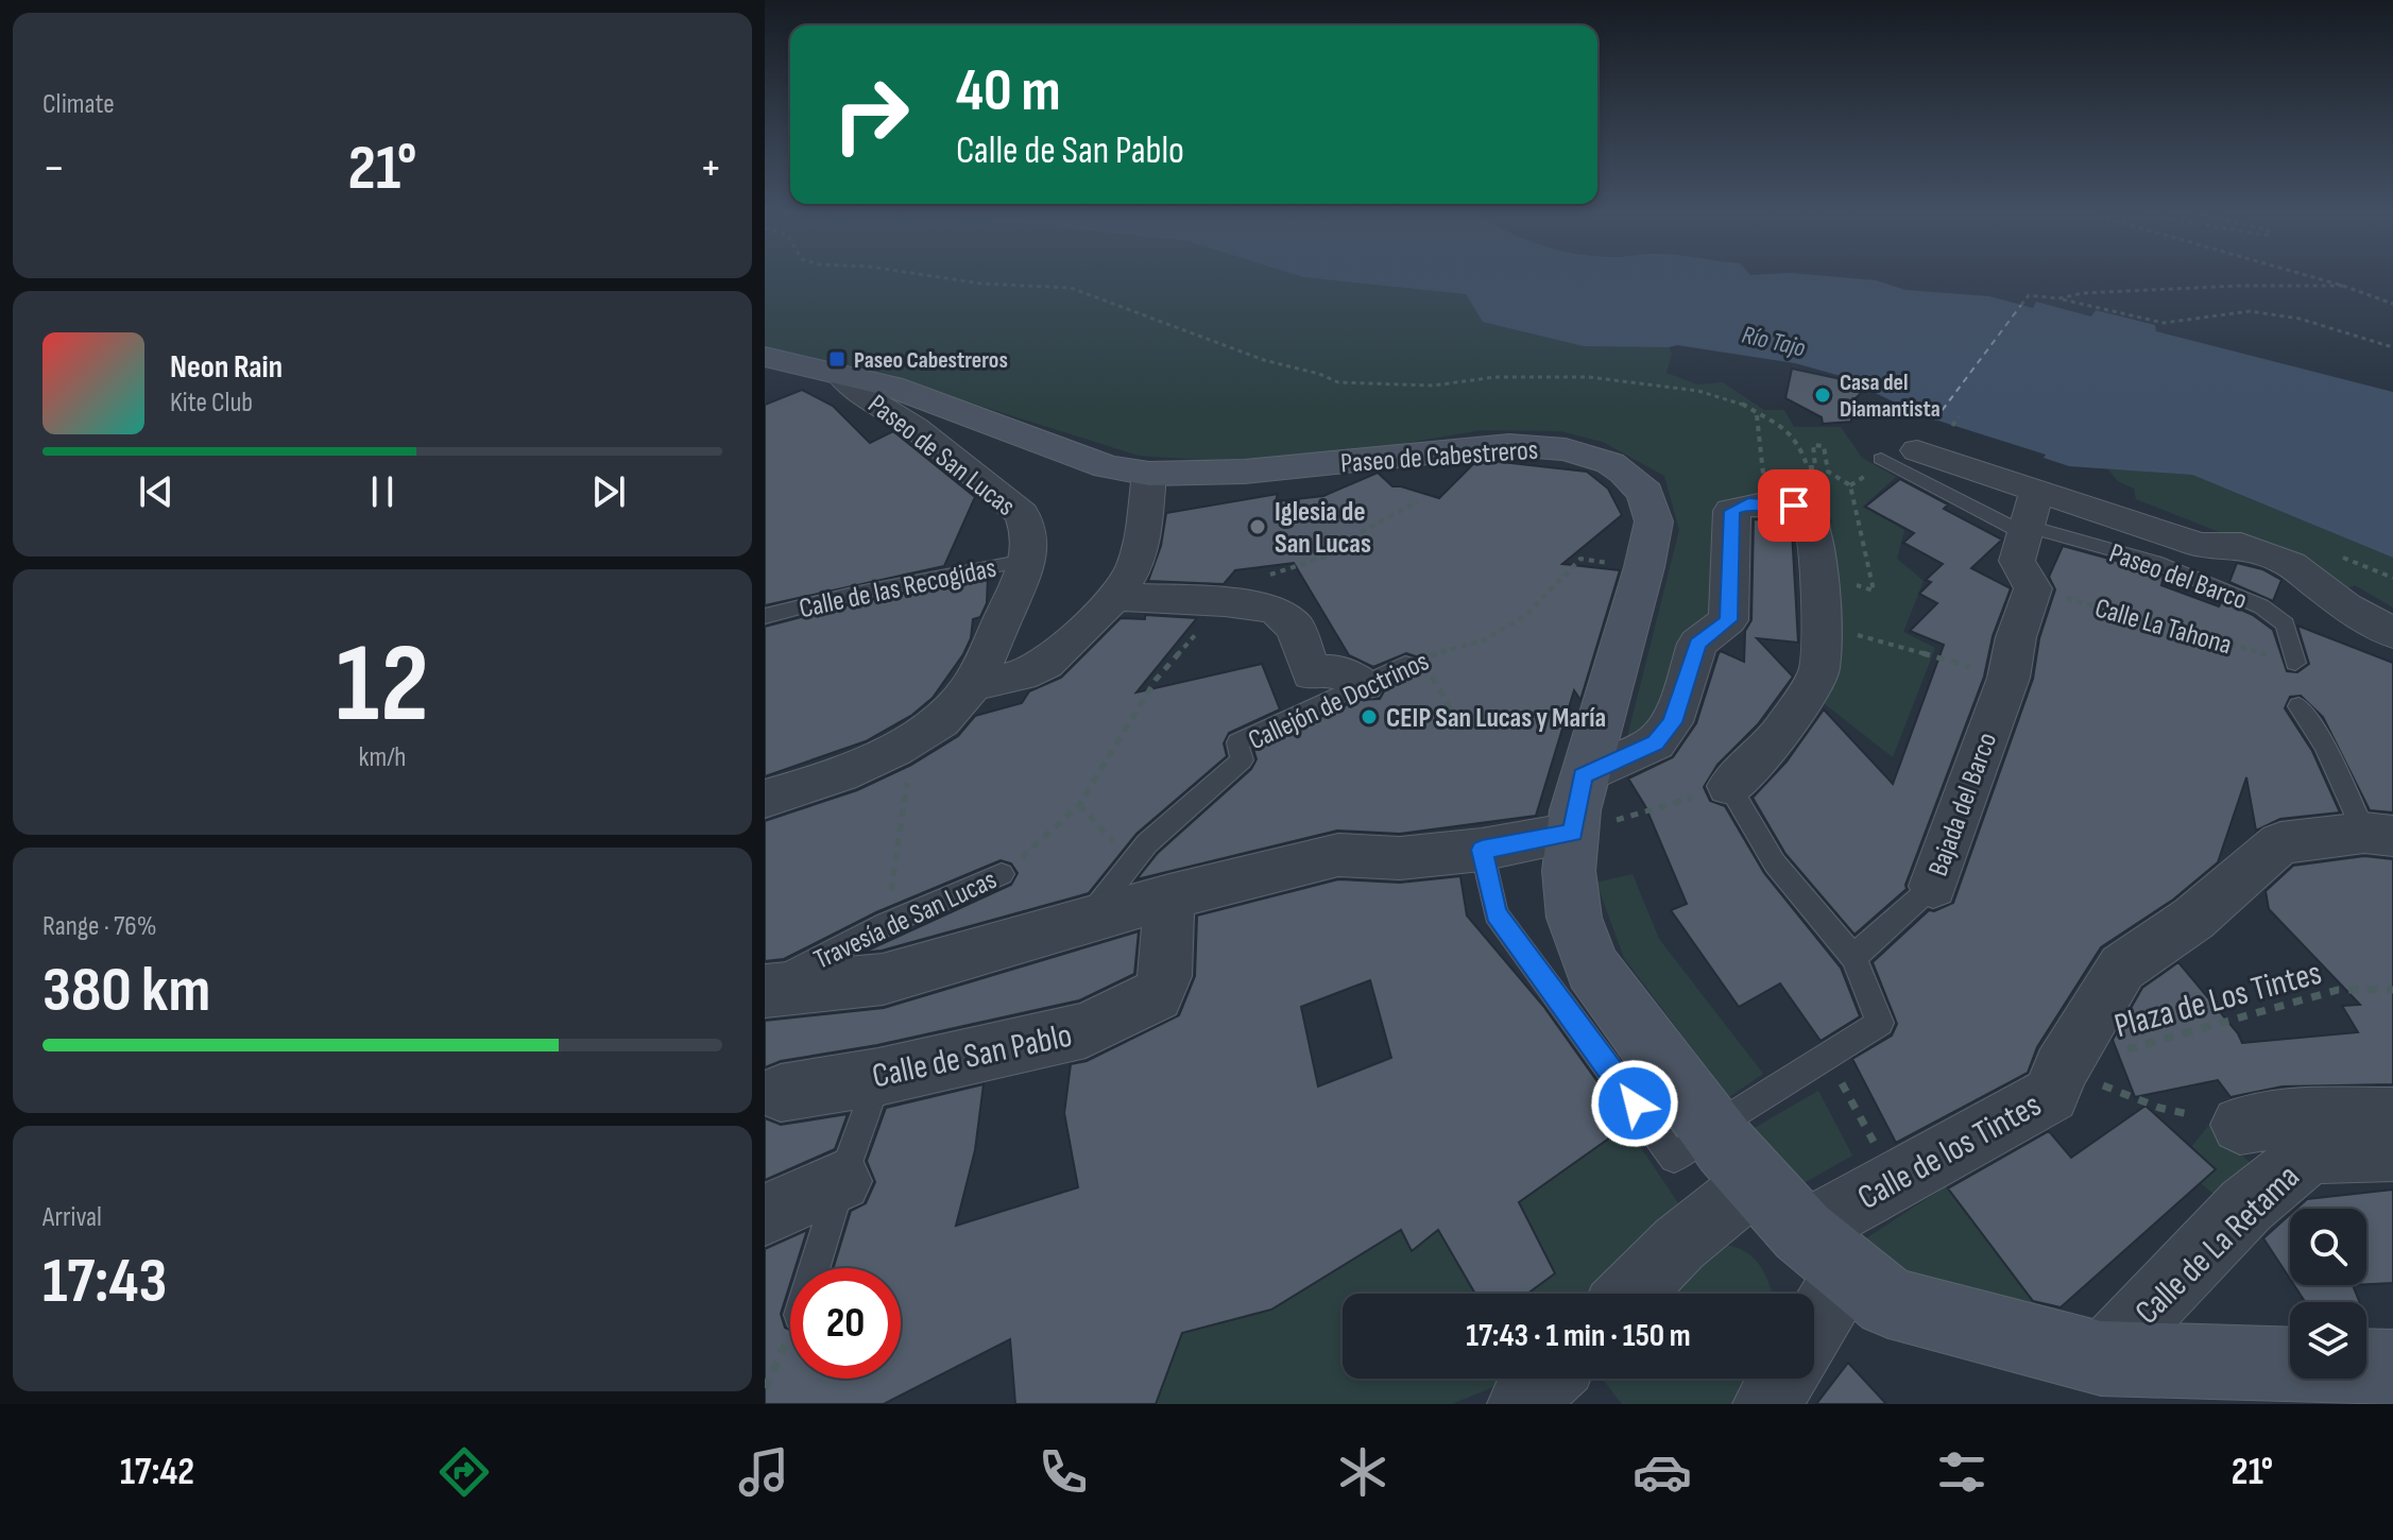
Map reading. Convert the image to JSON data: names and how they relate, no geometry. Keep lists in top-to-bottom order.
{
  "streets": {
    "street": [
      "Paseo de San Lucas",
      "Paseo de Cabestreros",
      "Bajada del Barco",
      "Calle de San Pablo",
      "Calle de los Tintes",
      "Calle de La Retama"
    ],
    "lane": [
      "Paseo del Barco",
      "Calle de las Recogidas",
      "Callejón de Doctrinos",
      "Travesía de San Lucas"
    ],
    "path": ["Calle La Tahona", "Plaza de Los Tintes"]
  },
  "crossings": [
    ["Paseo de San Lucas", "Paseo de Cabestreros"],
    ["Paseo de San Lucas", "Calle de las Recogidas"],
    ["Paseo de Cabestreros", "Callejón de Doctrinos"],
    ["Paseo de Cabestreros", "Calle de los Tintes"],
    ["Paseo de Cabestreros", "Calle de La Retama"],
    ["Paseo del Barco", "Calle La Tahona"],
    ["Calle La Tahona", "Bajada del Barco"],
    ["Plaza de Los Tintes", "Calle de los Tintes"]
  ],
  "water": ["Río Tajo"],
  "places": {
    "transit": ["Paseo Cabestreros"],
    "other": ["Casa del Diamantista", "Iglesia de San Lucas", "CEIP San Lucas y María"]
  },
  "page": {
    "tile": [
      "Climate",
      ["12", "km/h"],
      ["Range · 76%", "380 km"],
      ["Arrival", "17:43"]
    ],
    "turn": ["40 m", "Calle de San Pablo"],
    "heat": ["−", "21°", "+"],
    "song": ["Neon Rain", "Kite Club"],
    "limit": "20",
    "trip": "17:43 · 1 min · 150 m",
    "tabs": ["17:42", "21°"]
  }
}
